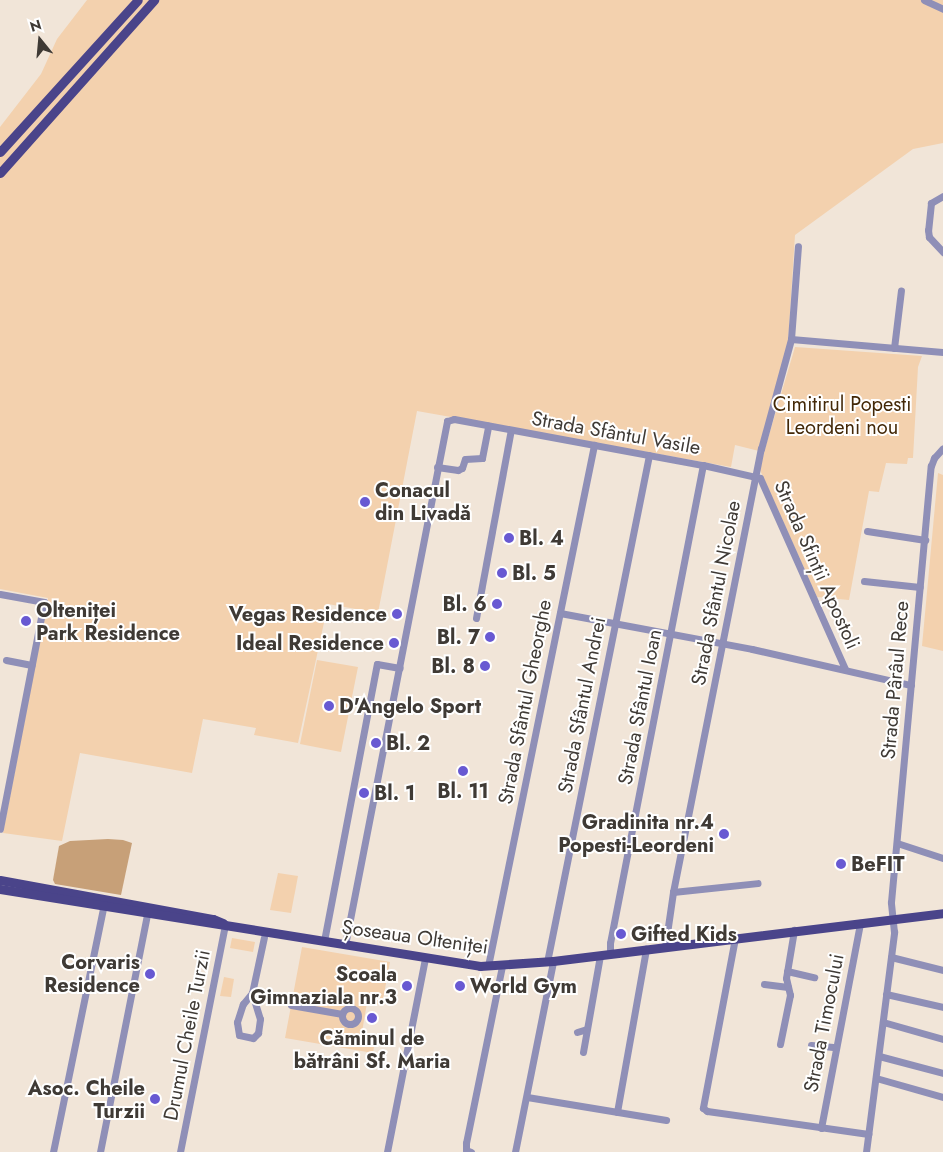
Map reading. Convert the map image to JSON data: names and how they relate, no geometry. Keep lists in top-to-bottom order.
{
  "streets": {
    "main road": ["Șoseaua Olteniței"],
    "street": [
      "Strada Sfântul Vasile",
      "Strada Sfinții Apostoli",
      "Strada Sfântul Nicolae",
      "Strada Pârâul Rece",
      "Strada Sfântul Gheorghe",
      "Strada Sfântul Andrei",
      "Strada Sfântul Ioan",
      "Strada Timocului",
      "Drumul Cheile Turzii"
    ]
  },
  "crossings": [
    ["Strada Sfântul Vasile", "Strada Sfinții Apostoli"],
    ["Strada Sfântul Vasile", "Strada Sfântul Nicolae"],
    ["Strada Sfântul Vasile", "Strada Sfântul Gheorghe"],
    ["Strada Sfântul Vasile", "Strada Sfântul Andrei"],
    ["Strada Sfântul Vasile", "Strada Sfântul Ioan"],
    ["Strada Sfinții Apostoli", "Strada Sfântul Nicolae"],
    ["Strada Sfântul Nicolae", "Șoseaua Olteniței"],
    ["Strada Pârâul Rece", "Șoseaua Olteniței"],
    ["Strada Sfântul Gheorghe", "Șoseaua Olteniței"],
    ["Strada Sfântul Andrei", "Șoseaua Olteniței"],
    ["Strada Sfântul Ioan", "Șoseaua Olteniței"],
    ["Șoseaua Olteniței", "Strada Timocului"],
    ["Șoseaua Olteniței", "Drumul Cheile Turzii"]
  ],
  "parks": ["Cimitirul Popesti Leordeni nou"],
  "places": [
    "Conacul din Livadă",
    "Bl. 4",
    "Bl. 5",
    "Bl. 6",
    "Vegas Residence",
    "Olteniței Park Residence",
    "Bl. 7",
    "Ideal Residence",
    "Bl. 8",
    "D'Angelo Sport",
    "Bl. 2",
    "Bl. 11",
    "Bl. 1",
    "Gradinita nr.4 Popesti-Leordeni",
    "BeFIT",
    "Gifted Kids",
    "Corvaris Residence",
    "Scoala Gimnaziala nr.3",
    "World Gym",
    "Căminul de bătrâni Sf. Maria",
    "Asoc. Cheile Turzii"
  ],
  "north": "top"
}
